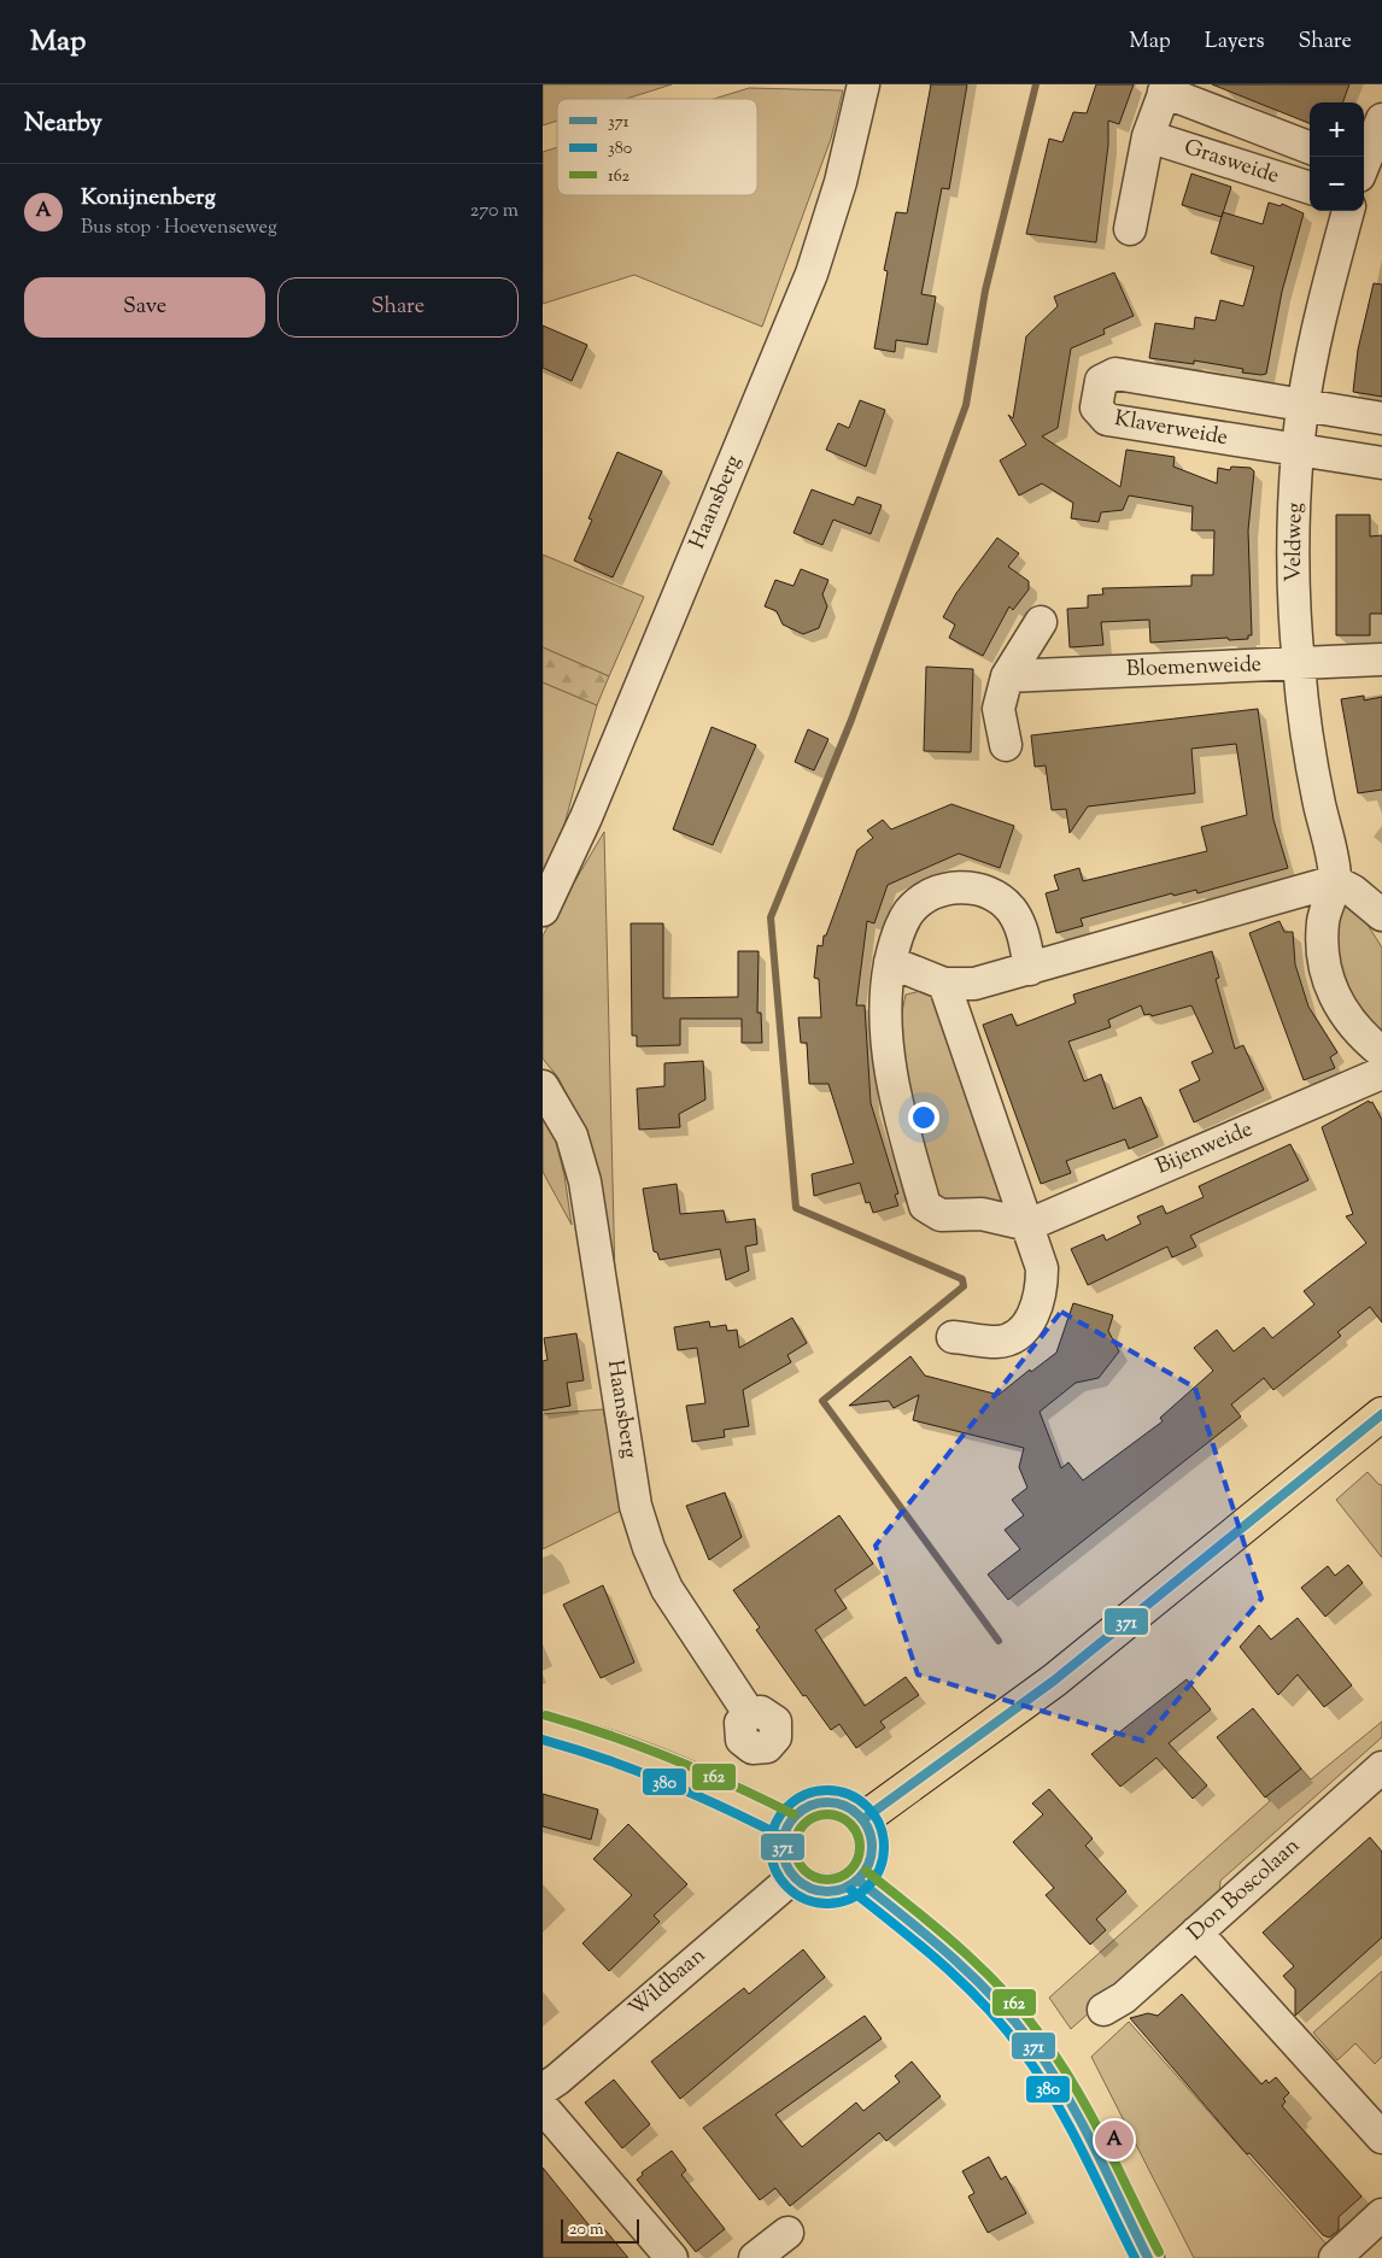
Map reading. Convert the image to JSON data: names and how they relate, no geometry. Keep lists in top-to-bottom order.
{
  "streets": {
    "street": [
      "Grasweide",
      "Klaverweide",
      "Haansberg",
      "Veldweg",
      "Bloemenweide",
      "Bijenweide",
      "Don Boscolaan",
      "Wildbaan"
    ]
  },
  "crossings": [
    ["Klaverweide", "Veldweg"],
    ["Veldweg", "Bloemenweide"]
  ],
  "lines": ["transit line 371", "transit line 162", "transit line 380"],
  "legend": ["371", "380", "162"],
  "scale_bar": "20 m",
  "page": {
    "header": "Map",
    "nav": ["Map", "Layers", "Share"],
    "heading": "Nearby",
    "map_buttons": ["+", "−"],
    "list": [
      {
        "mark": "A",
        "name": "Konijnenberg",
        "note": "Bus stop · Hoevenseweg",
        "value": "270 m"
      }
    ],
    "buttons": ["Save", "Share"],
    "pins": "A",
    "scale": "20 m"
  }
}
